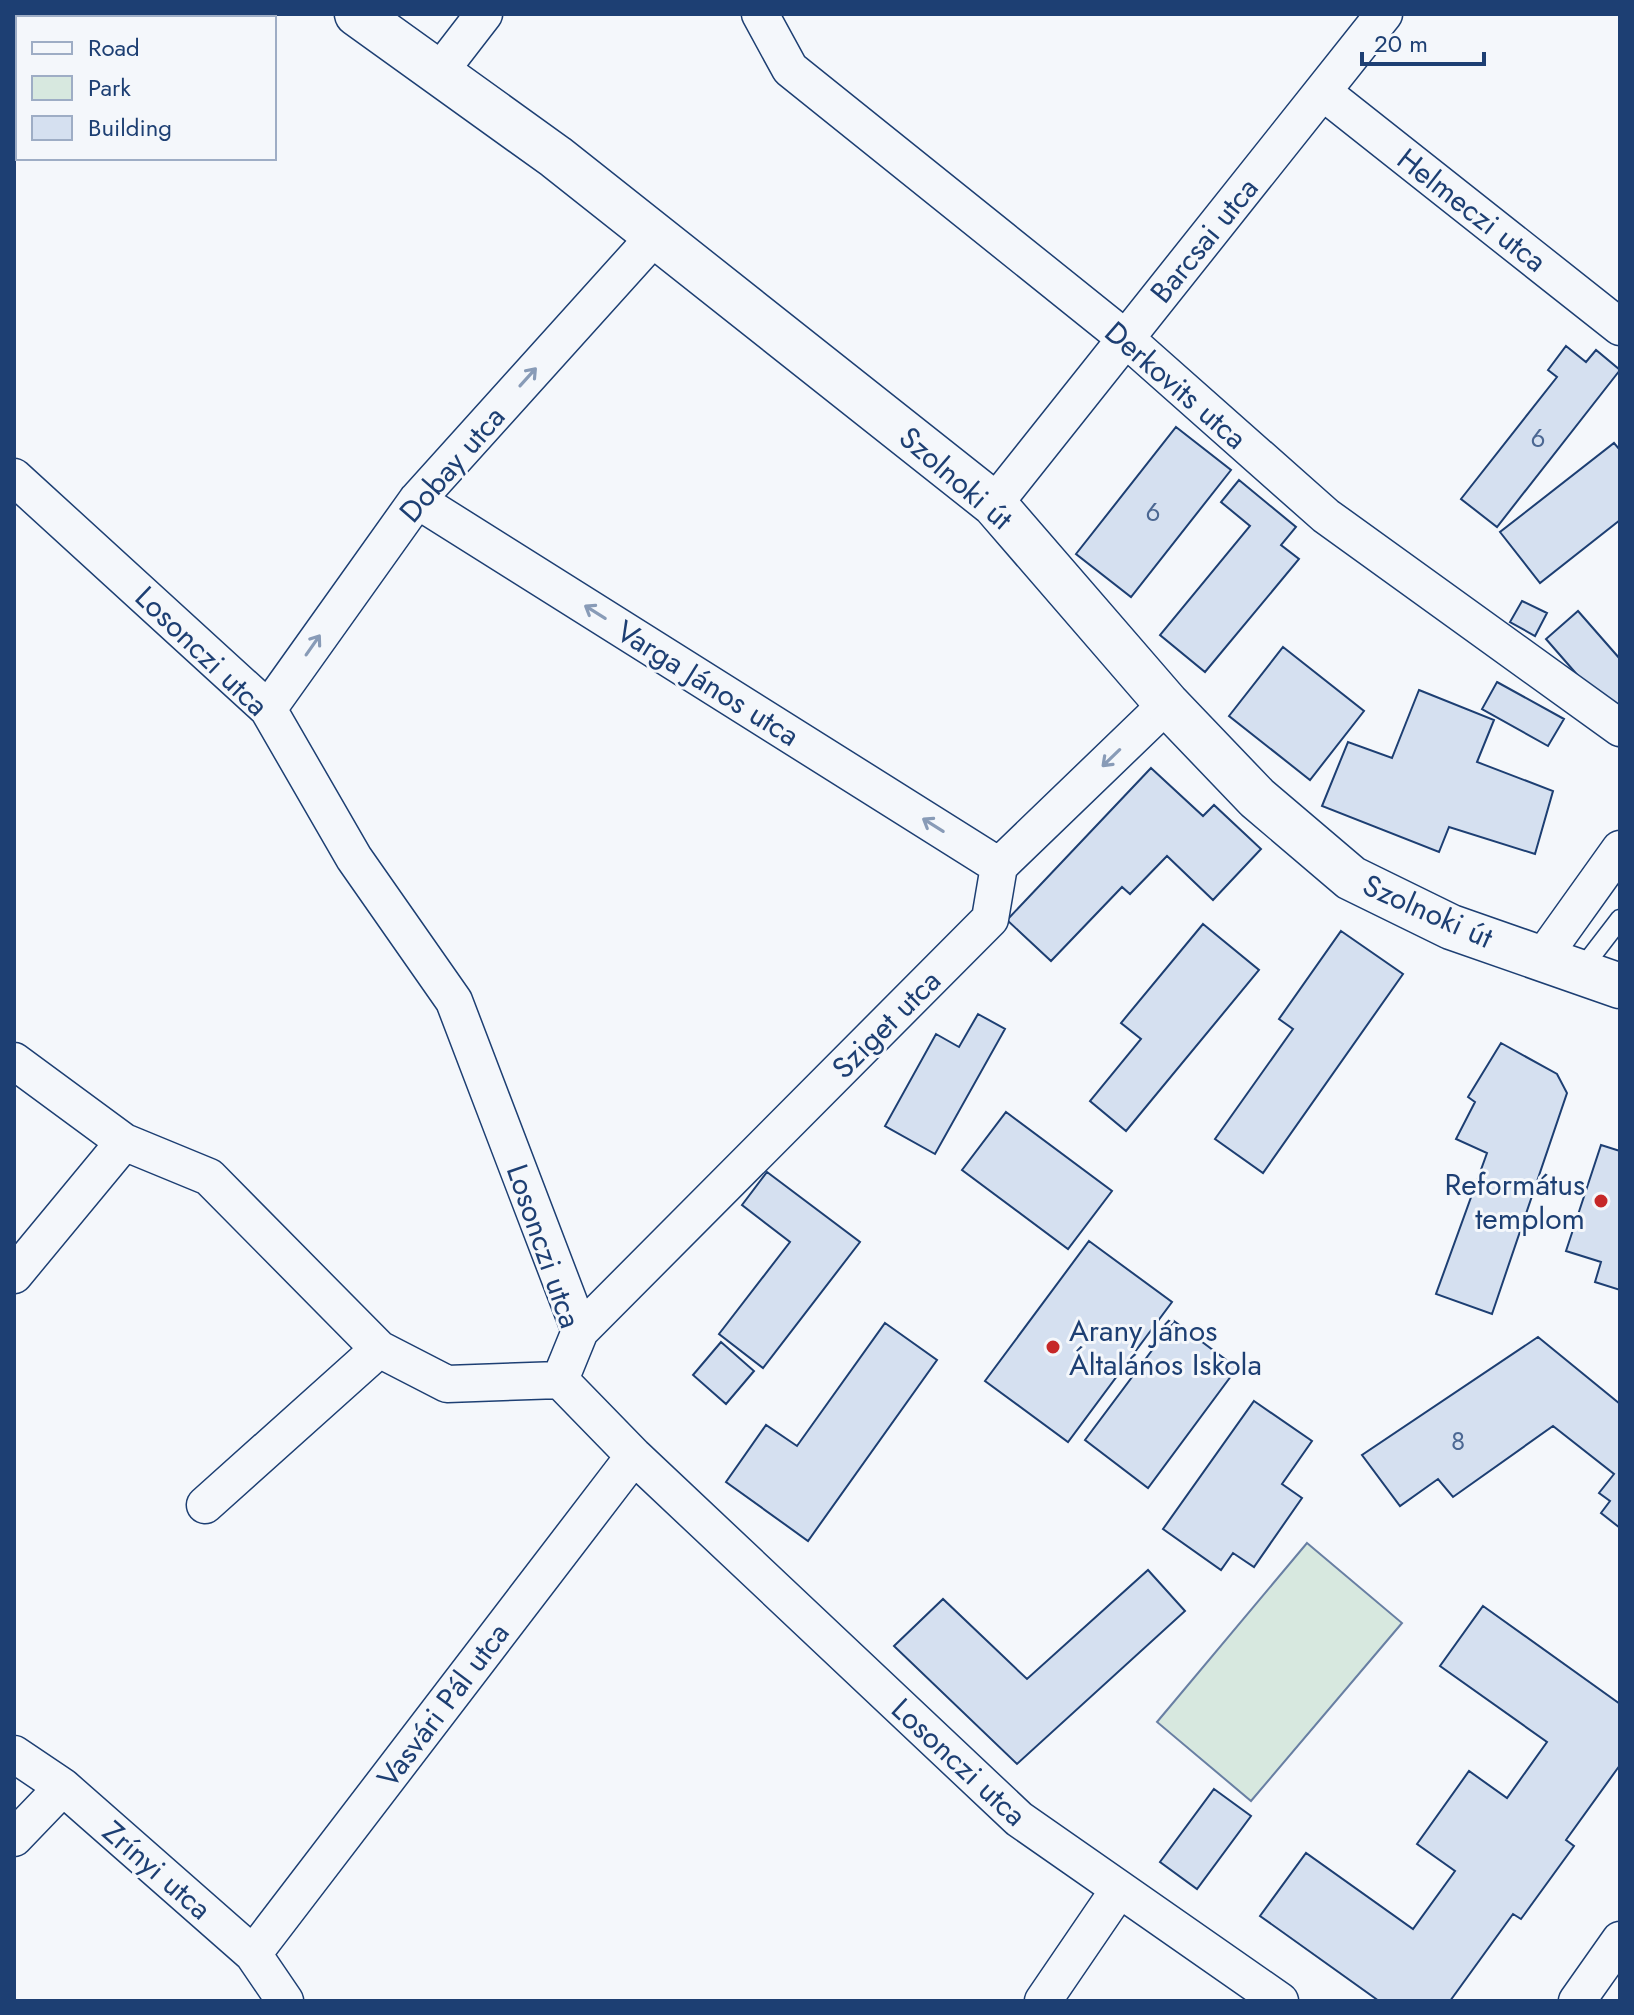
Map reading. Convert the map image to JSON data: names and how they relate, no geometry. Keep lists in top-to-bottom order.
{
  "streets": {
    "main road": ["Szolnoki út"],
    "street": [
      "Helmeczi utca",
      "Barcsai utca",
      "Derkovits utca",
      "Dobay utca",
      "Losonczi utca",
      "Varga János utca",
      "Sziget utca",
      "Vasvári Pál utca",
      "Zrínyi utca"
    ]
  },
  "crossings": [
    ["Helmeczi utca", "Barcsai utca"],
    ["Barcsai utca", "Derkovits utca"],
    ["Barcsai utca", "Szolnoki út"],
    ["Dobay utca", "Szolnoki út"],
    ["Dobay utca", "Losonczi utca"],
    ["Dobay utca", "Varga János utca"],
    ["Losonczi utca", "Sziget utca"],
    ["Losonczi utca", "Vasvári Pál utca"],
    ["Varga János utca", "Sziget utca"],
    ["Vasvári Pál utca", "Zrínyi utca"]
  ],
  "one_way": ["Dobay utca", "Varga János utca"],
  "places": ["Református templom", "Arany János Általános Iskola"],
  "house_numbers": ["6", "6", "8"],
  "legend": ["Road", "Park", "Building"],
  "scale_bar": "20 m"
}
